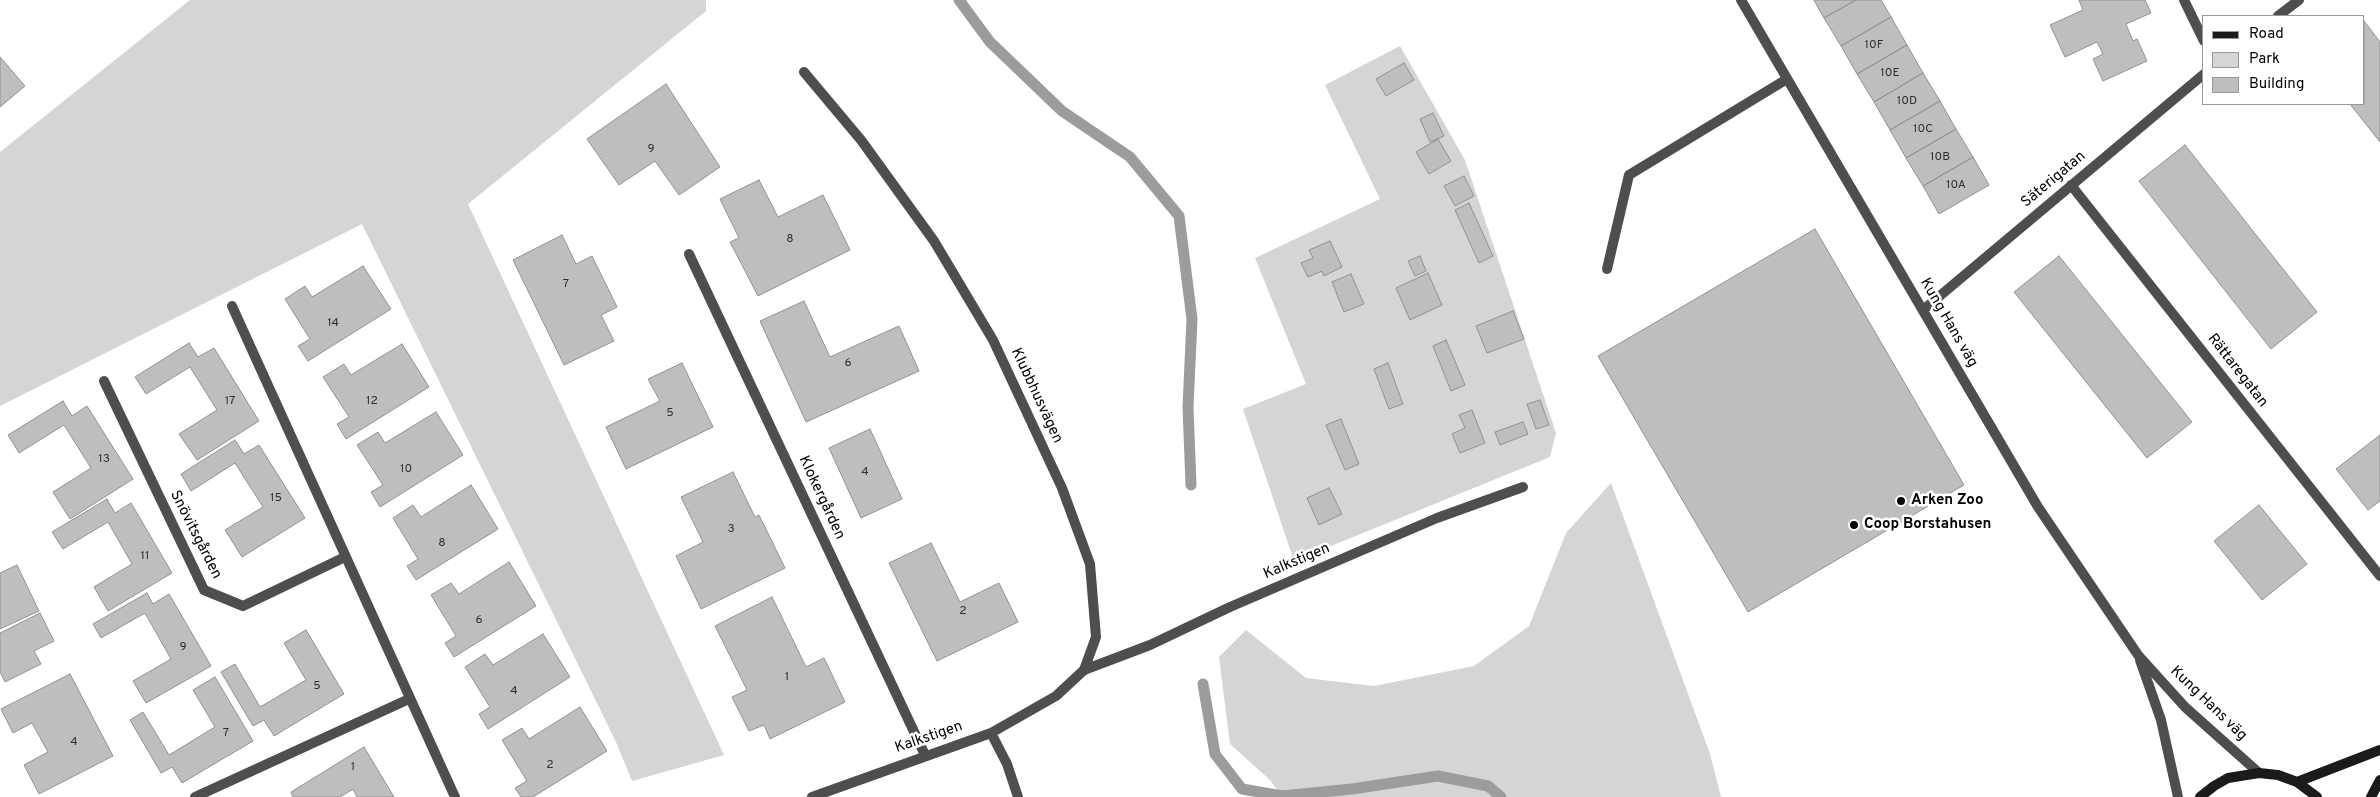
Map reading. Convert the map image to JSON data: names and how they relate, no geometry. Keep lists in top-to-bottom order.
{
  "streets": {
    "street": [
      "Säterigatan",
      "Kung Hans väg",
      "Rättaregatan",
      "Klubbhusvägen",
      "Klokergården",
      "Snövitsgården",
      "Kalkstigen"
    ]
  },
  "crossings": [
    ["Säterigatan", "Kung Hans väg"],
    ["Säterigatan", "Rättaregatan"],
    ["Klubbhusvägen", "Kalkstigen"],
    ["Klokergården", "Kalkstigen"]
  ],
  "places": ["Arken Zoo", "Coop Borstahusen"],
  "house_numbers": [
    "10F",
    "10E",
    "10D",
    "10C",
    "9",
    "10B",
    "10A",
    "8",
    "7",
    "14",
    "6",
    "17",
    "12",
    "5",
    "13",
    "10",
    "4",
    "15",
    "3",
    "8",
    "11",
    "2",
    "6",
    "9",
    "1",
    "5",
    "4",
    "7",
    "4",
    "2",
    "1"
  ],
  "legend": ["Road", "Park", "Building"]
}
